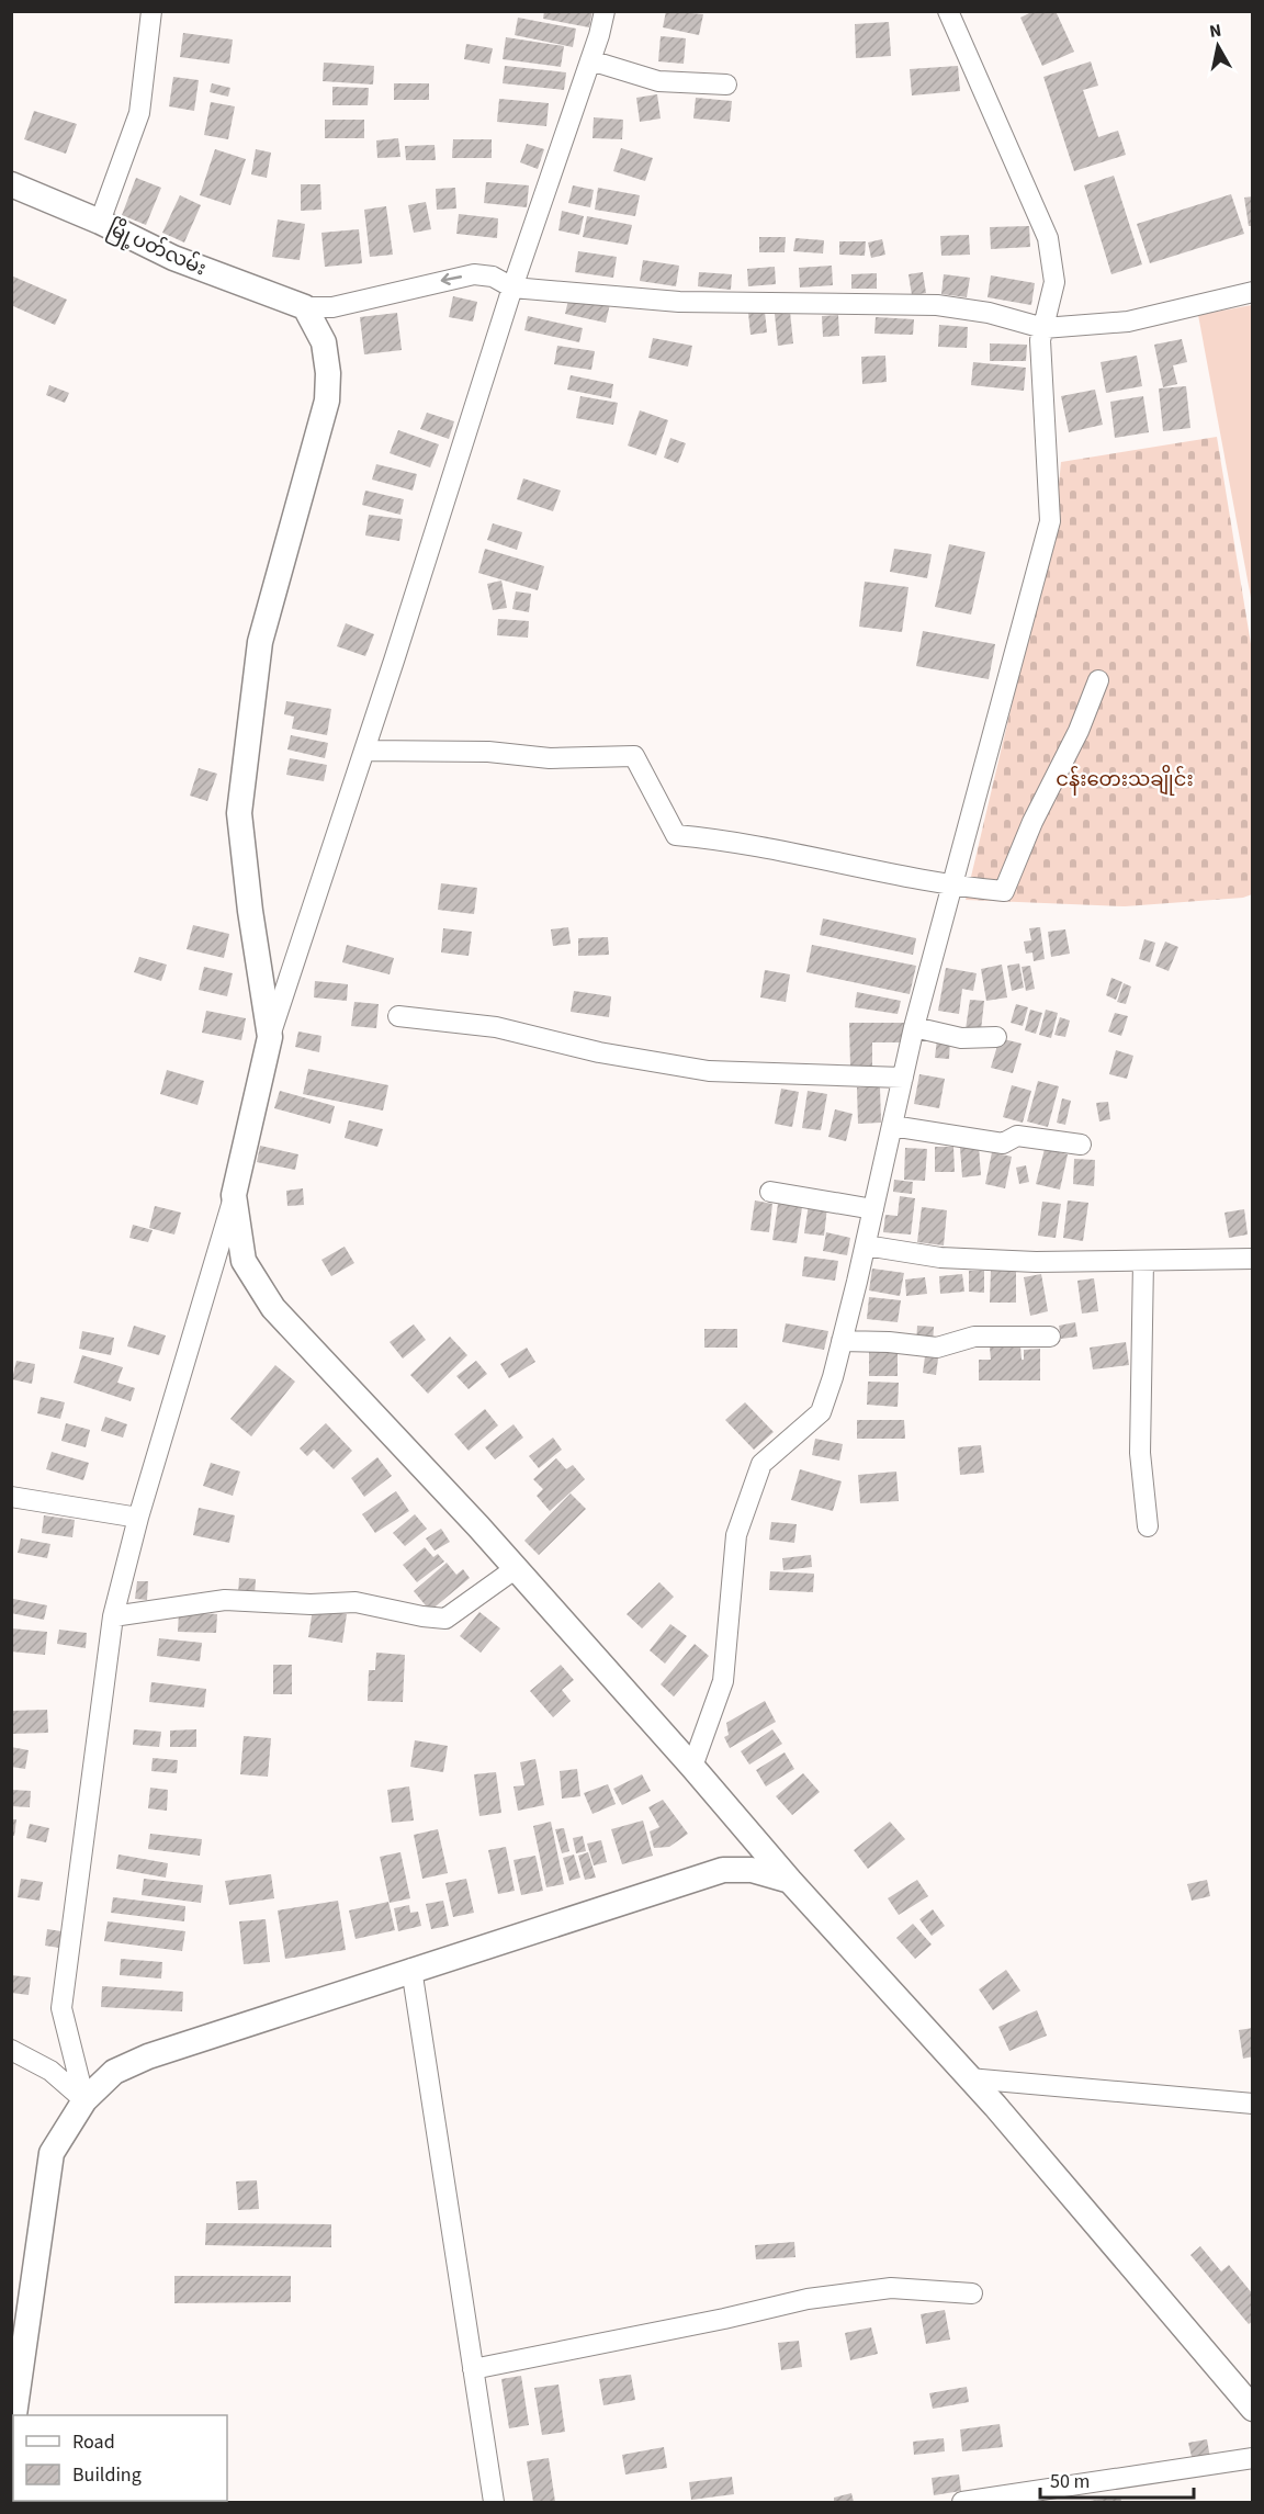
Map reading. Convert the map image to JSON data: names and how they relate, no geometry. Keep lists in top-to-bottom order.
{
  "streets": {
    "main road": ["မြို့ပတ်လမ်း"]
  },
  "parks": ["ငန်းတေးသချိုင်း"],
  "legend": ["Road", "Building"],
  "scale_bar": "50 m",
  "north": "top"
}
